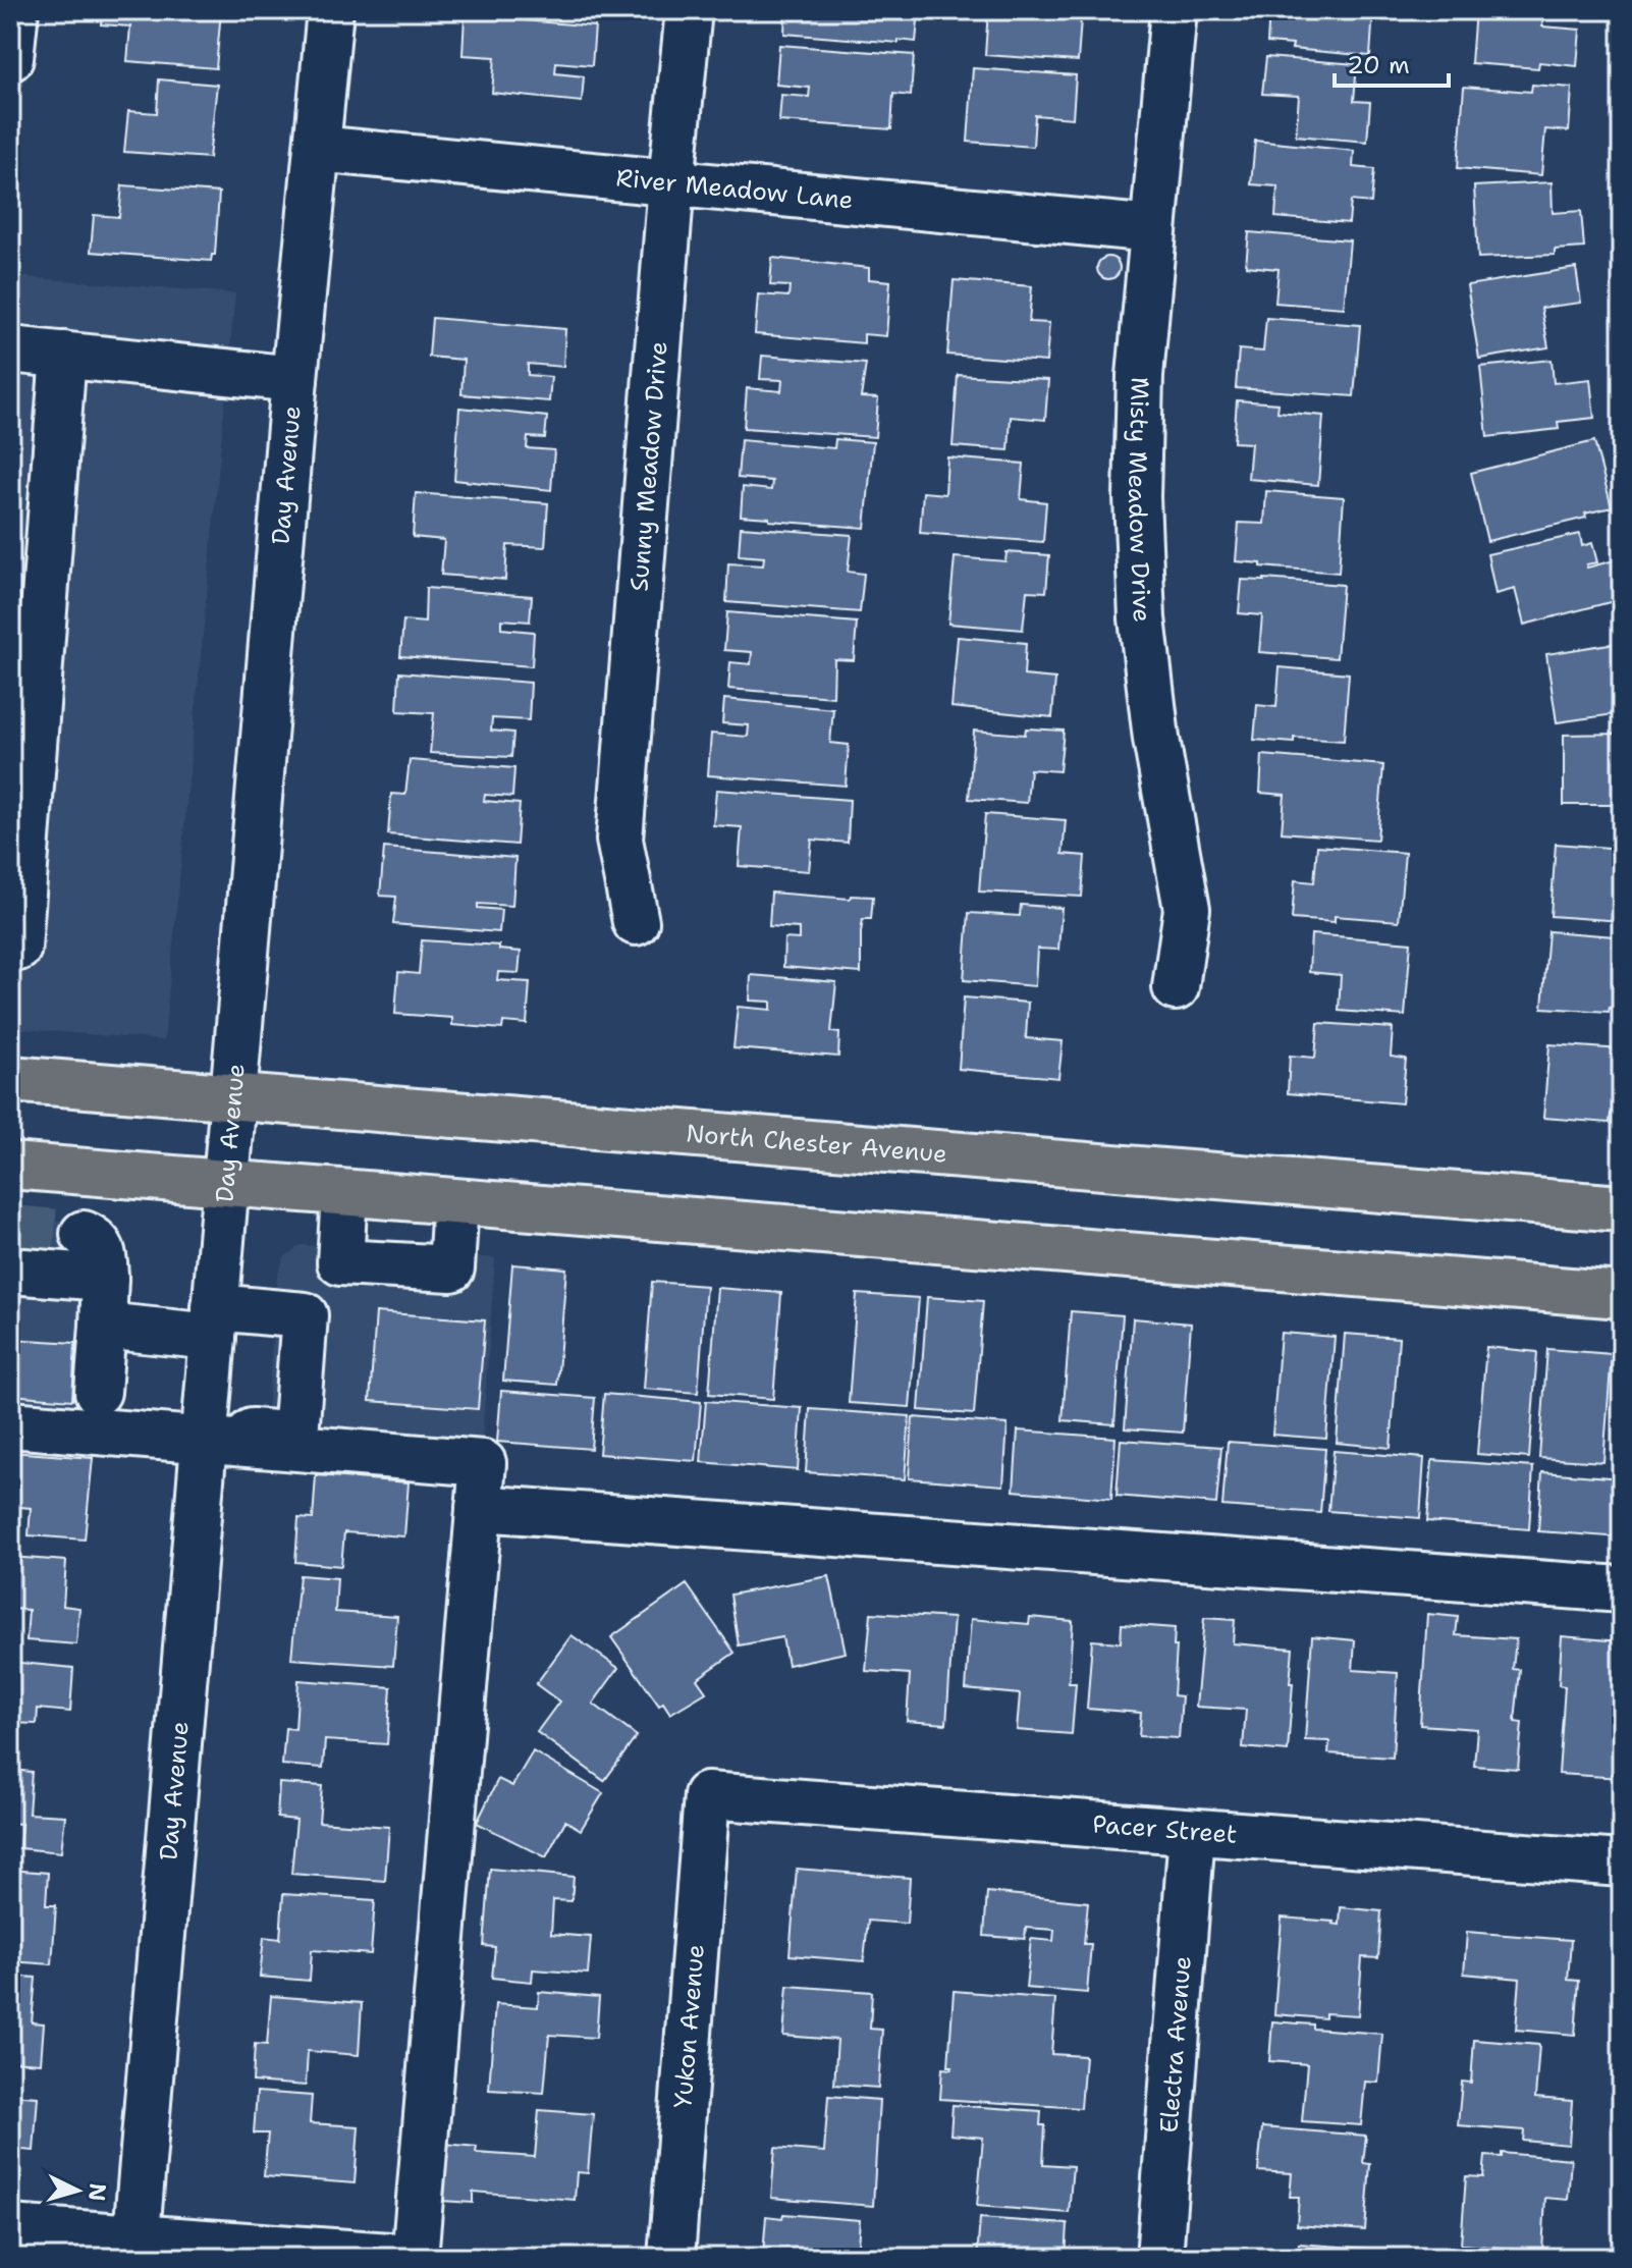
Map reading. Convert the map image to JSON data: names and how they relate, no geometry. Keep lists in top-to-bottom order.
{
  "streets": {
    "main road": ["North Chester Avenue"],
    "street": [
      "River Meadow Lane",
      "Sunny Meadow Drive",
      "Day Avenue",
      "Misty Meadow Drive",
      "Pacer Street",
      "Yukon Avenue",
      "Electra Avenue"
    ]
  },
  "crossings": [
    ["River Meadow Lane", "Sunny Meadow Drive"],
    ["River Meadow Lane", "Day Avenue"],
    ["River Meadow Lane", "Misty Meadow Drive"],
    ["Day Avenue", "North Chester Avenue"],
    ["Pacer Street", "Yukon Avenue"],
    ["Pacer Street", "Electra Avenue"]
  ],
  "scale_bar": "20 m",
  "north": "right"
}
